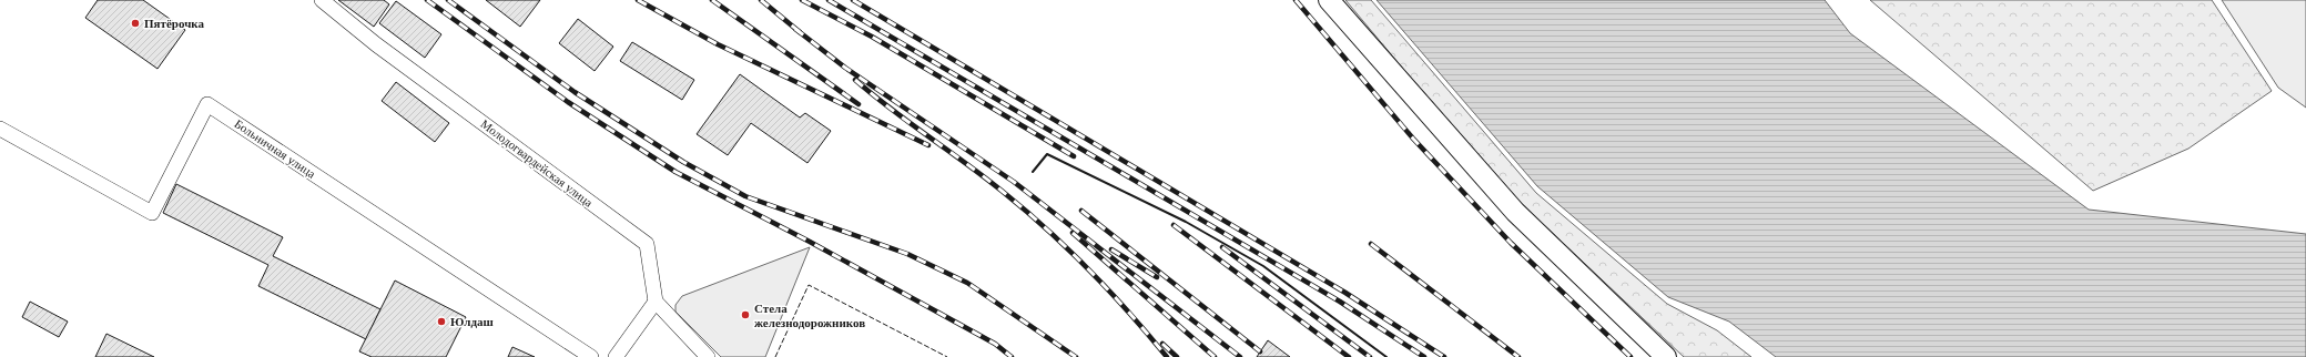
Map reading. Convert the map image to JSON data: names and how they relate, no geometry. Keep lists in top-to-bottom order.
{
  "streets": {
    "street": ["Больничная улица", "Молодогвардейская улица"]
  },
  "places": ["Пятёрочка", "Стела железнодорожников", "Юлдаш"]
}
